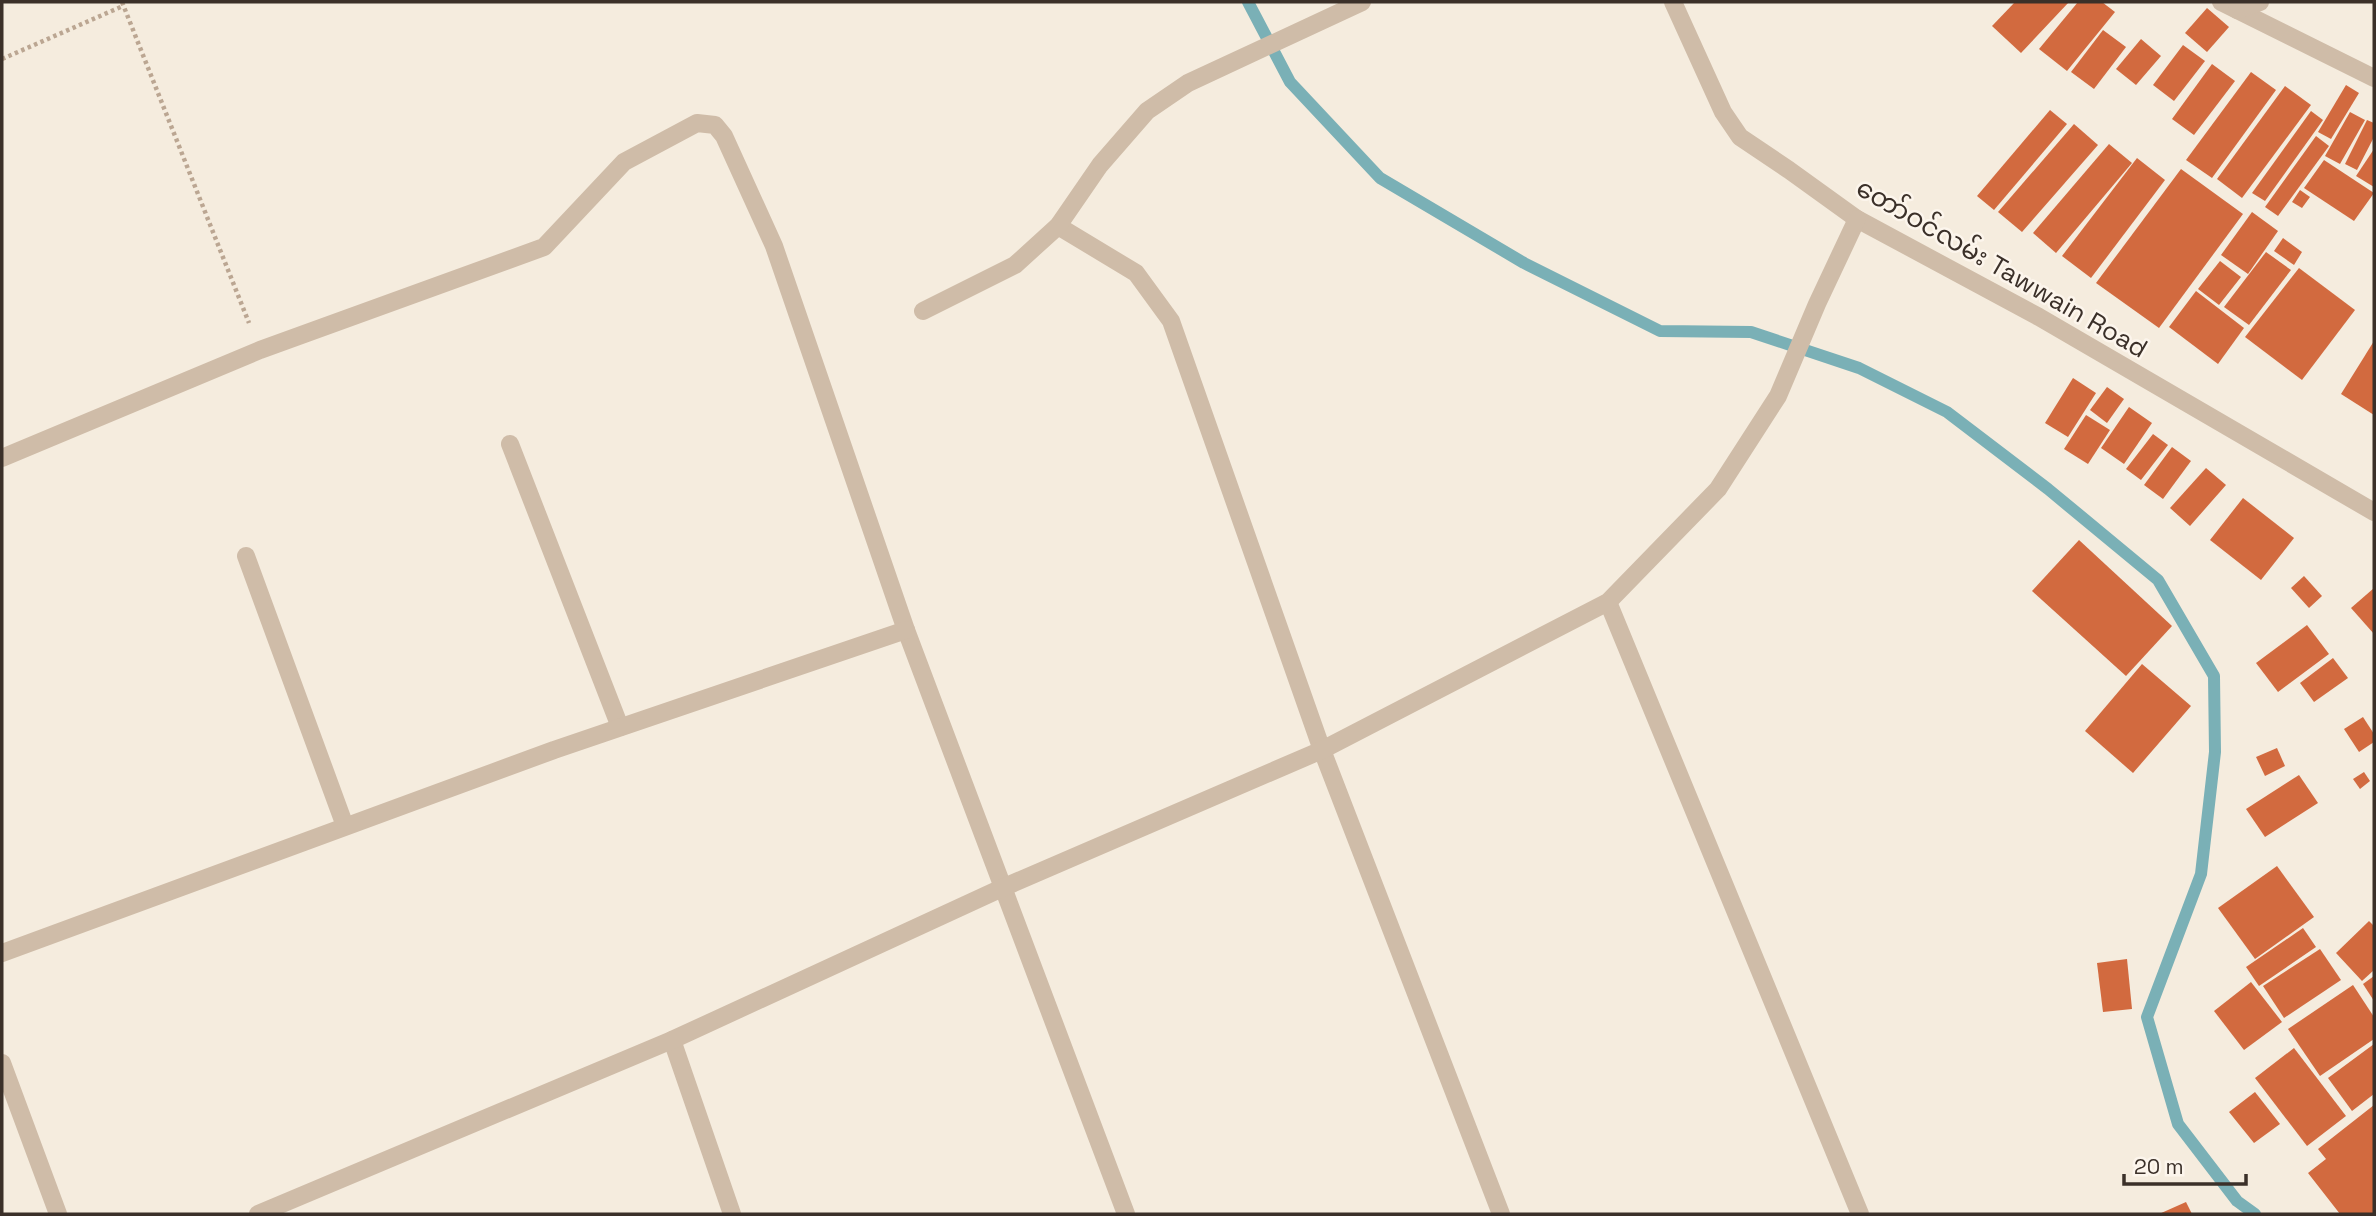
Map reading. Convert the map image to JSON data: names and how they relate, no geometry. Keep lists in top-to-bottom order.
{
  "streets": {
    "street": ["တော်ဝင်လမ်း Tawwain Road"]
  },
  "scale_bar": "20 m"
}
